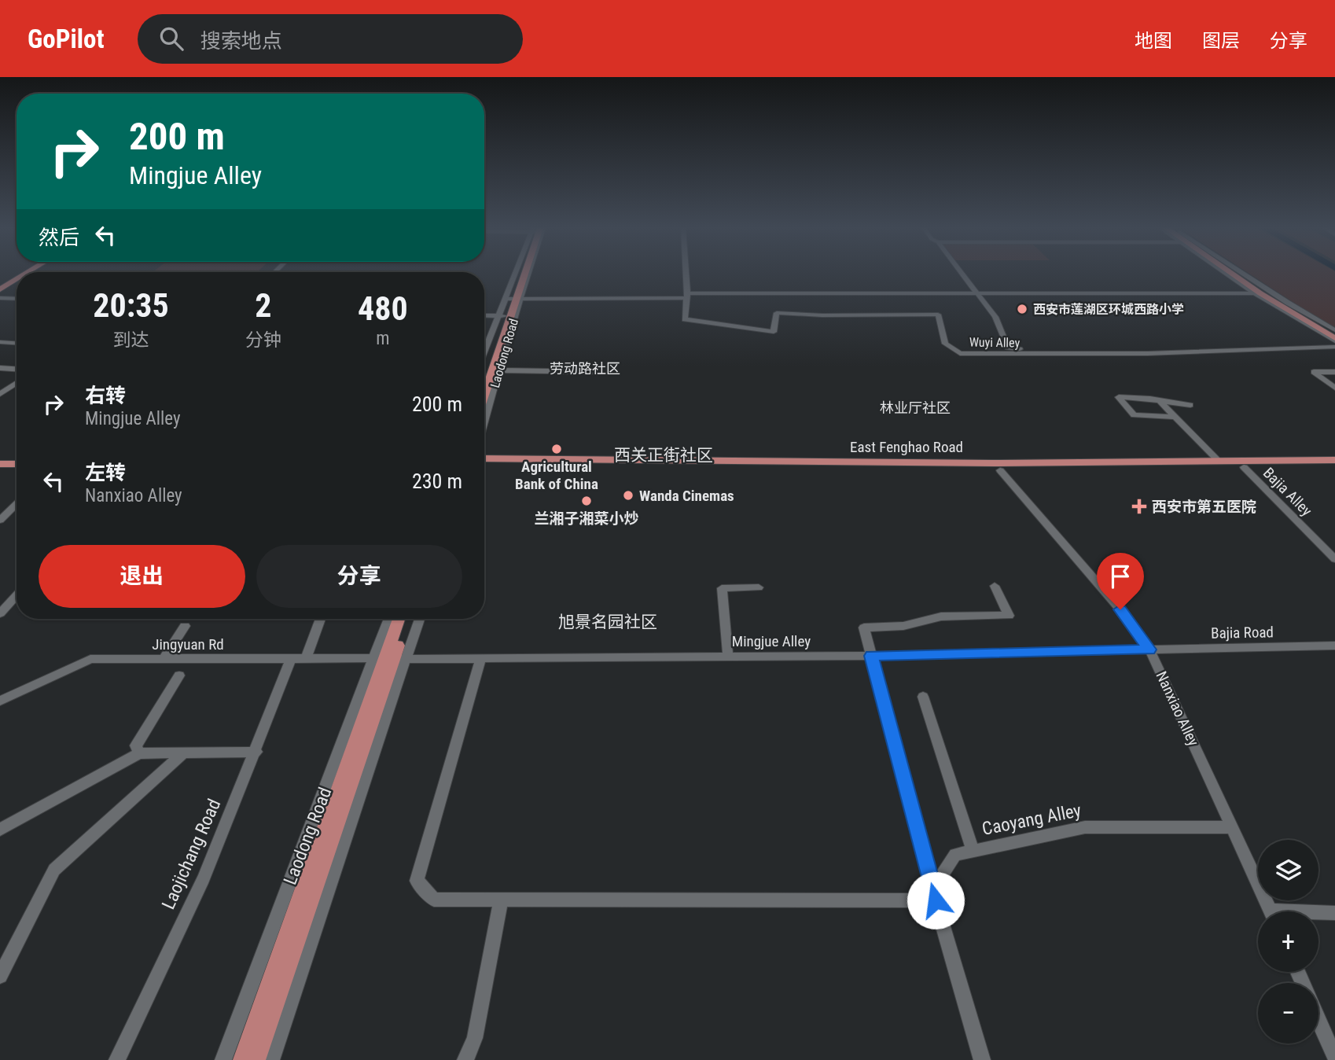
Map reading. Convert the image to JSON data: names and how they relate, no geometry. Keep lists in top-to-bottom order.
{
  "streets": {
    "main road": ["Laodong Road", "East Fenghao Road"],
    "street": [
      "Wuyi Alley",
      "Bajia Alley",
      "Bajia Road",
      "Mingjue Alley",
      "Jingyuan Rd",
      "Nanxiao Alley",
      "Caoyang Alley",
      "Laojichang Road"
    ]
  },
  "crossings": [
    ["Laodong Road", "Mingjue Alley"],
    ["Laodong Road", "Jingyuan Rd"],
    ["East Fenghao Road", "Bajia Alley"],
    ["East Fenghao Road", "Nanxiao Alley"],
    ["Bajia Road", "Mingjue Alley"],
    ["Bajia Road", "Nanxiao Alley"],
    ["Mingjue Alley", "Jingyuan Rd"],
    ["Mingjue Alley", "Nanxiao Alley"],
    ["Jingyuan Rd", "Laojichang Road"],
    ["Nanxiao Alley", "Caoyang Alley"]
  ],
  "districts": [
    "劳动路社区",
    "林业厅社区",
    "西关正街社区",
    "旭景名园社区"
  ],
  "places": {
    "other": [
      "西安市莲湖区环城西路小学",
      "Agricultural Bank of China",
      "Wanda Cinemas",
      "兰湘子湘菜小炒"
    ],
    "health": ["西安市第五医院"]
  },
  "page": {
    "header": "GoPilot",
    "search": "搜索地点",
    "nav": ["地图", "图层", "分享"],
    "turn": ["200 m", "Mingjue Alley"],
    "then": "然后",
    "eta": [
      "20:35",
      "到达",
      "2",
      "分钟",
      "480",
      "m"
    ],
    "list": [
      {
        "name": "右转",
        "note": "Mingjue Alley",
        "value": "200 m"
      },
      {
        "name": "左转",
        "note": "Nanxiao Alley",
        "value": "230 m"
      }
    ],
    "buttons": ["退出", "分享"],
    "map_buttons": ["+", "−"]
  }
}
